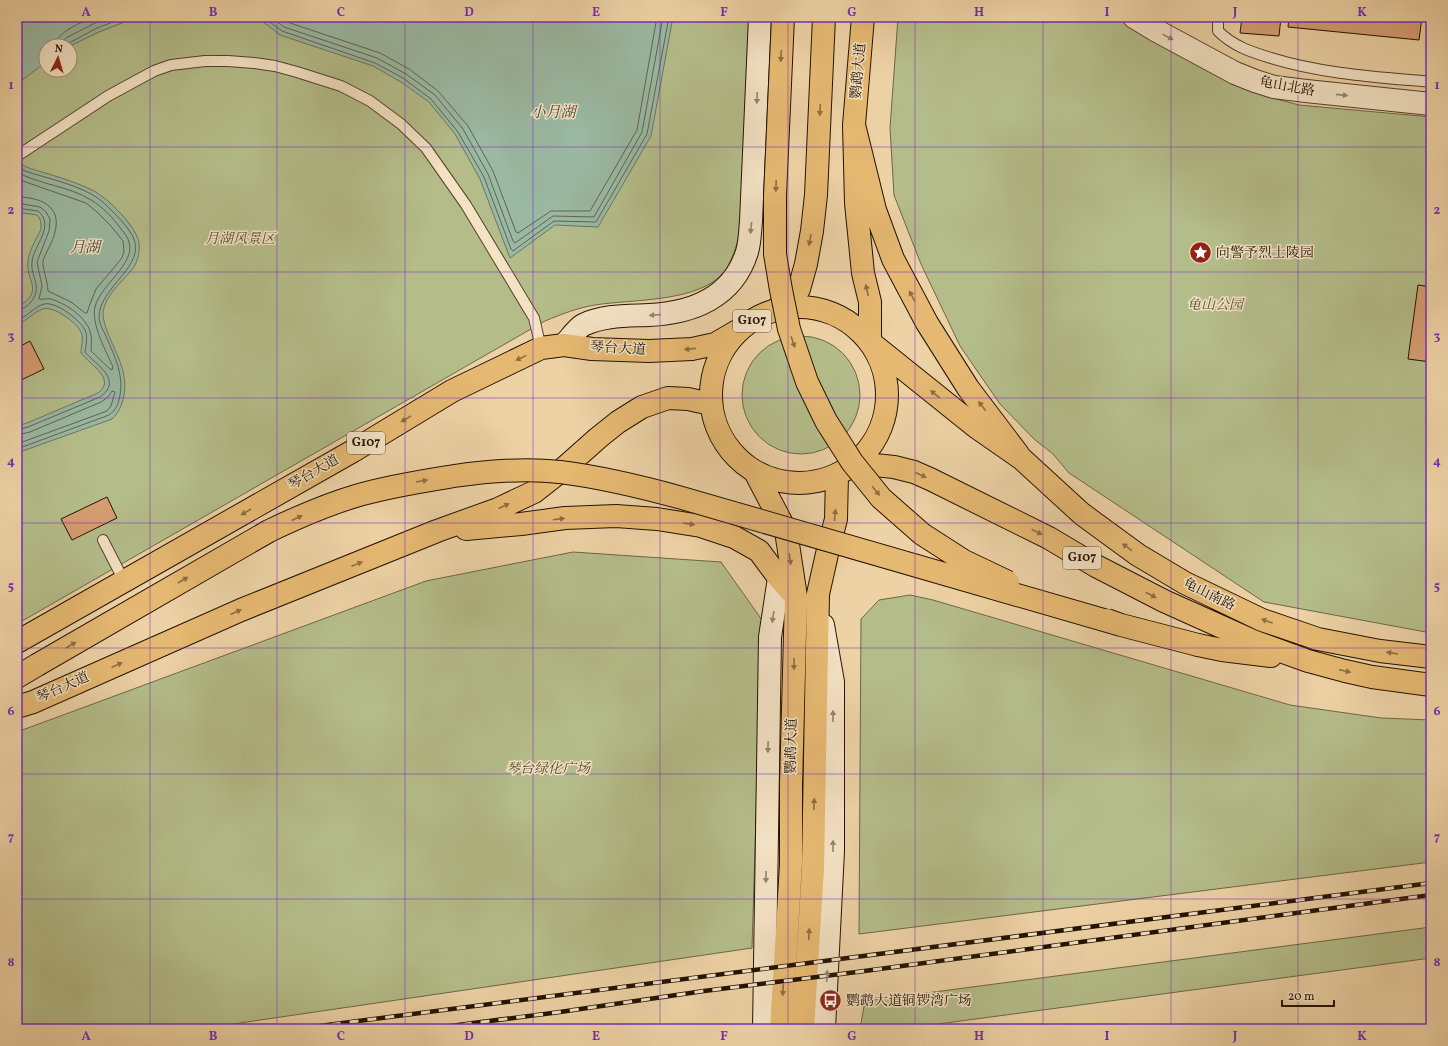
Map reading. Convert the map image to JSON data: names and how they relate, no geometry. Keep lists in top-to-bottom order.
{
  "streets": {
    "main road": [
      "鹦鹉大道",
      "龟山北路",
      "G107",
      "琴台大道",
      "龟山南路"
    ]
  },
  "crossings": [
    ["鹦鹉大道", "G107"],
    ["G107", "琴台大道"],
    ["G107", "龟山南路"]
  ],
  "one_way": ["龟山北路"],
  "water": ["小月湖", "月湖"],
  "parks": ["月湖风景区", "龟山公园", "琴台绿化广场"],
  "places": {
    "place": ["向警予烈士陵园"],
    "bus stop": ["鹦鹉大道铜锣湾广场"]
  },
  "scale_bar": "20 m",
  "north": "top",
  "grid": {
    "columns": [
      "A",
      "B",
      "C",
      "D",
      "E",
      "F",
      "G",
      "H",
      "I",
      "J",
      "K"
    ],
    "rows": [
      "1",
      "2",
      "3",
      "4",
      "5",
      "6",
      "7",
      "8"
    ]
  }
}
